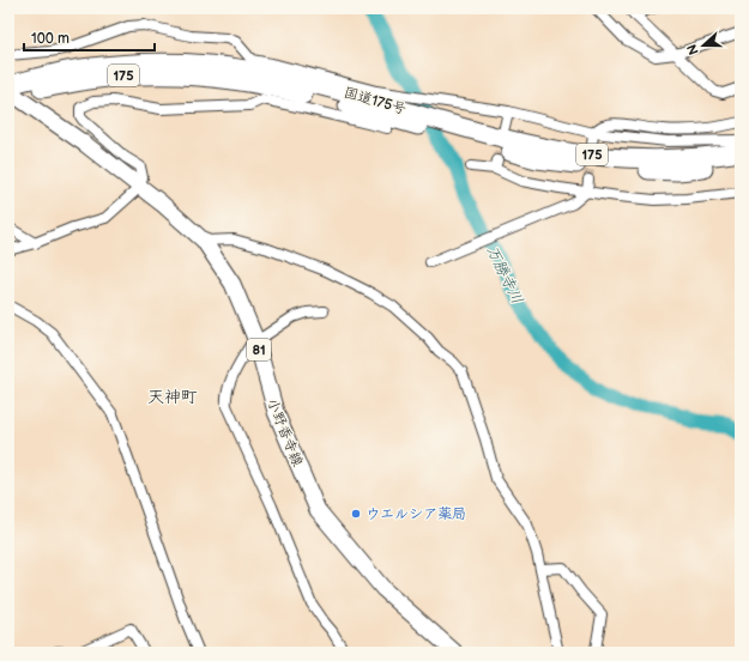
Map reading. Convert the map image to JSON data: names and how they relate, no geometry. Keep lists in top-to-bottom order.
{
  "streets": {
    "highway": ["175", "国道175号"],
    "main road": ["81", "小野香寺線"]
  },
  "crossings": [
    ["国道175号", "小野香寺線"]
  ],
  "districts": ["天神町"],
  "water": ["万勝寺川"],
  "places": ["ウエルシア薬局"],
  "scale_bar": "100 m",
  "north": "left"
}
